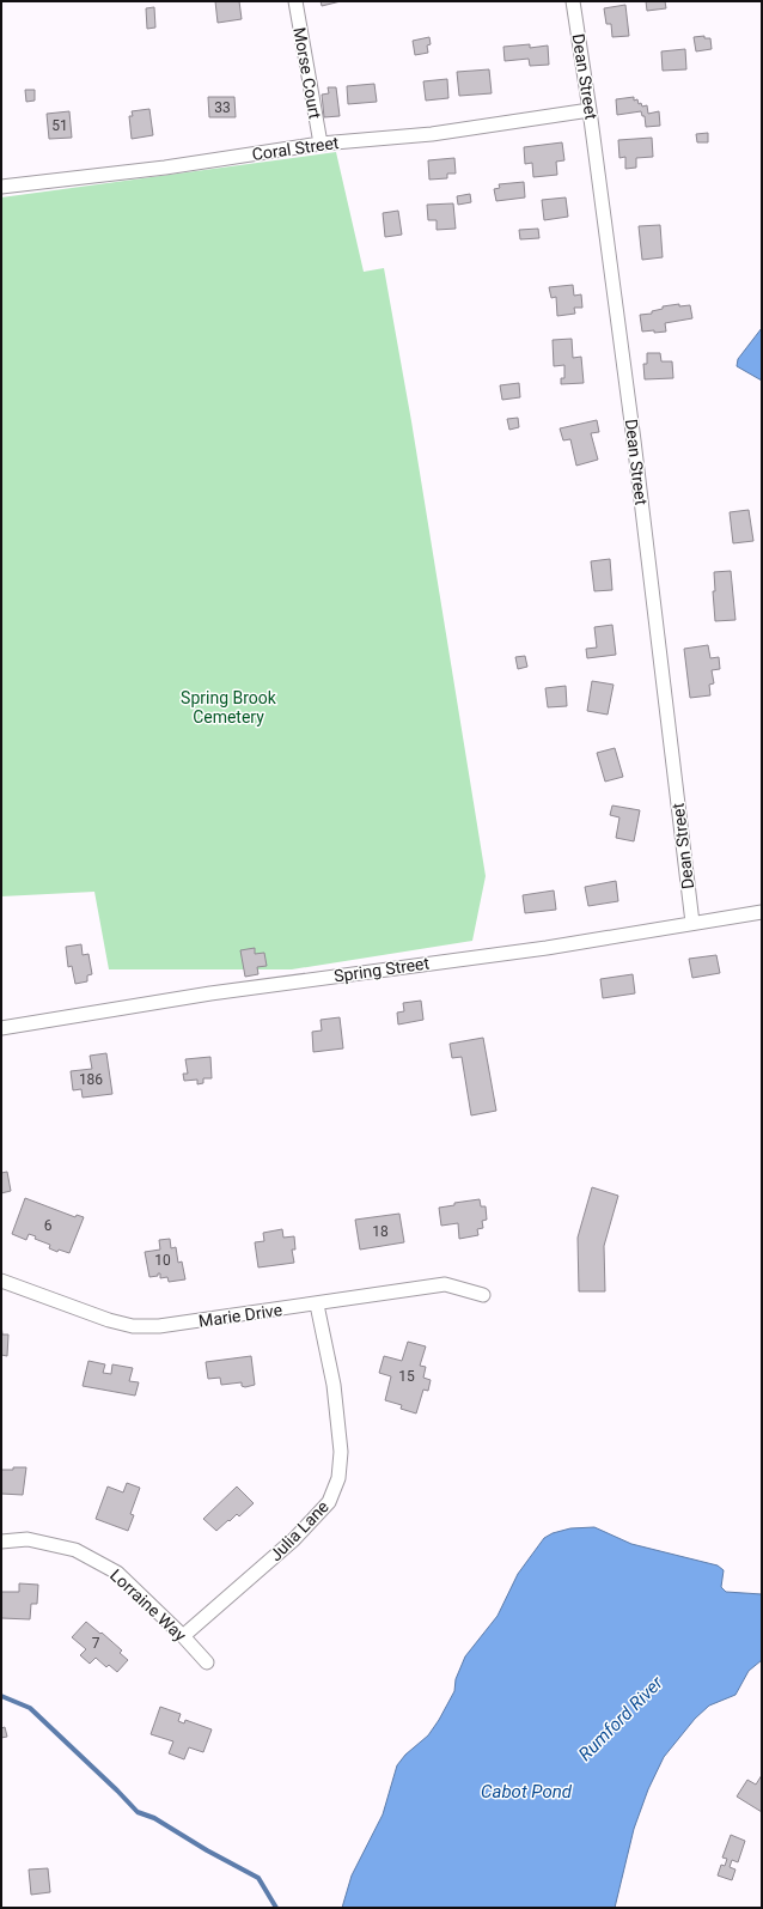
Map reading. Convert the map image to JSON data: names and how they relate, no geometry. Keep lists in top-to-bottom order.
{
  "streets": {
    "street": [
      "Morse Court",
      "Dean Street",
      "Coral Street",
      "Spring Street",
      "Marie Drive",
      "Julia Lane",
      "Lorraine Way"
    ]
  },
  "crossings": [
    ["Morse Court", "Coral Street"],
    ["Dean Street", "Coral Street"],
    ["Dean Street", "Spring Street"],
    ["Marie Drive", "Julia Lane"],
    ["Julia Lane", "Lorraine Way"]
  ],
  "water": ["Rumford River", "Cabot Pond"],
  "parks": ["Spring Brook Cemetery"],
  "house_numbers": [
    "33",
    "51",
    "186",
    "6",
    "18",
    "10",
    "15",
    "7"
  ]
}
